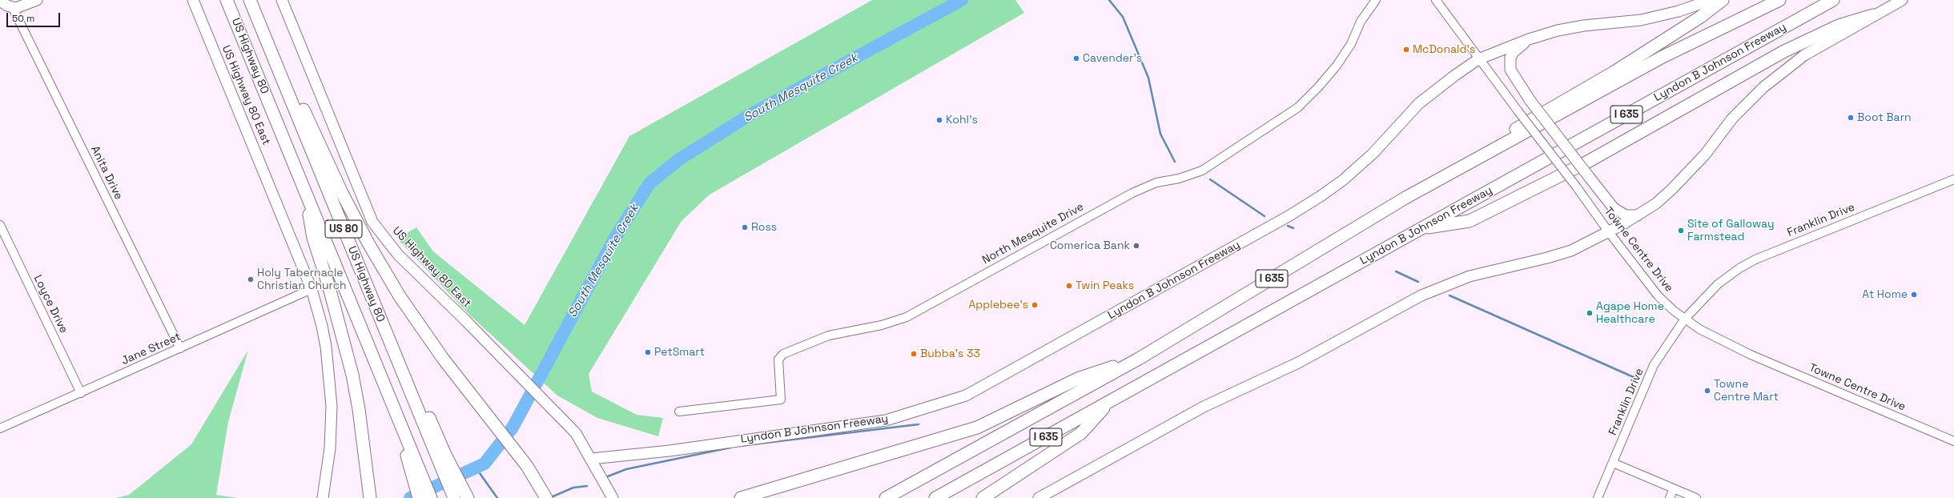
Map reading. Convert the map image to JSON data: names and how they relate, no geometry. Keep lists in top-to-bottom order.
{
  "streets": {
    "highway": [
      "US Highway 80",
      "Lyndon B Johnson Freeway",
      "I 635",
      "US 80"
    ],
    "main road": ["US Highway 80 East"],
    "street": [
      "Anita Drive",
      "Franklin Drive",
      "North Mesquite Drive",
      "Towne Centre Drive",
      "Loyce Drive",
      "Jane Street"
    ]
  },
  "crossings": [
    ["US Highway 80", "US 80"],
    ["Lyndon B Johnson Freeway", "US Highway 80 East"],
    ["Lyndon B Johnson Freeway", "Towne Centre Drive"],
    ["US Highway 80 East", "Jane Street"],
    ["Anita Drive", "Jane Street"],
    ["Franklin Drive", "Towne Centre Drive"],
    ["Loyce Drive", "Jane Street"]
  ],
  "water": ["South Mesquite Creek"],
  "places": [
    "McDonald's",
    "Cavender's",
    "Boot Barn",
    "Kohl's",
    "Ross",
    "Site of Galloway Farmstead",
    "Comerica Bank",
    "Holy Tabernacle Christian Church",
    "Twin Peaks",
    "At Home",
    "Applebee's",
    "Agape Home Healthcare",
    "PetSmart",
    "Bubba's 33",
    "Towne Centre Mart"
  ],
  "scale_bar": "50 m"
}
